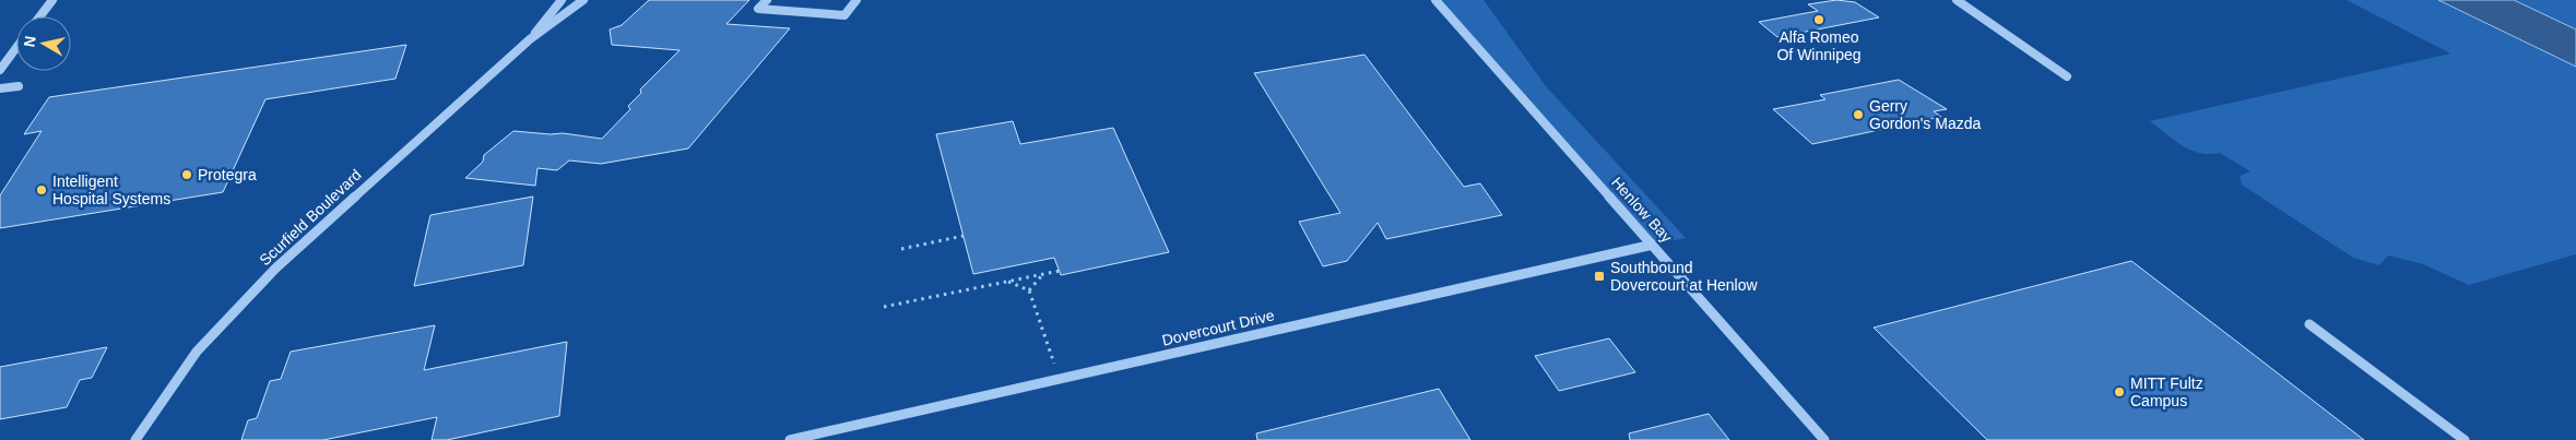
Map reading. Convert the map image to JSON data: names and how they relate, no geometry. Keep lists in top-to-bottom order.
{
  "streets": {
    "street": ["Henlow Bay", "Scurfield Boulevard", "Dovercourt Drive"]
  },
  "crossings": [
    ["Henlow Bay", "Dovercourt Drive"]
  ],
  "places": {
    "other": [
      "Alfa Romeo Of Winnipeg",
      "Gerry Gordon's Mazda",
      "Protegra",
      "Intelligent Hospital Systems",
      "MITT Fultz Campus"
    ],
    "transit": ["Southbound Dovercourt at Henlow"]
  },
  "north": "left"
}
